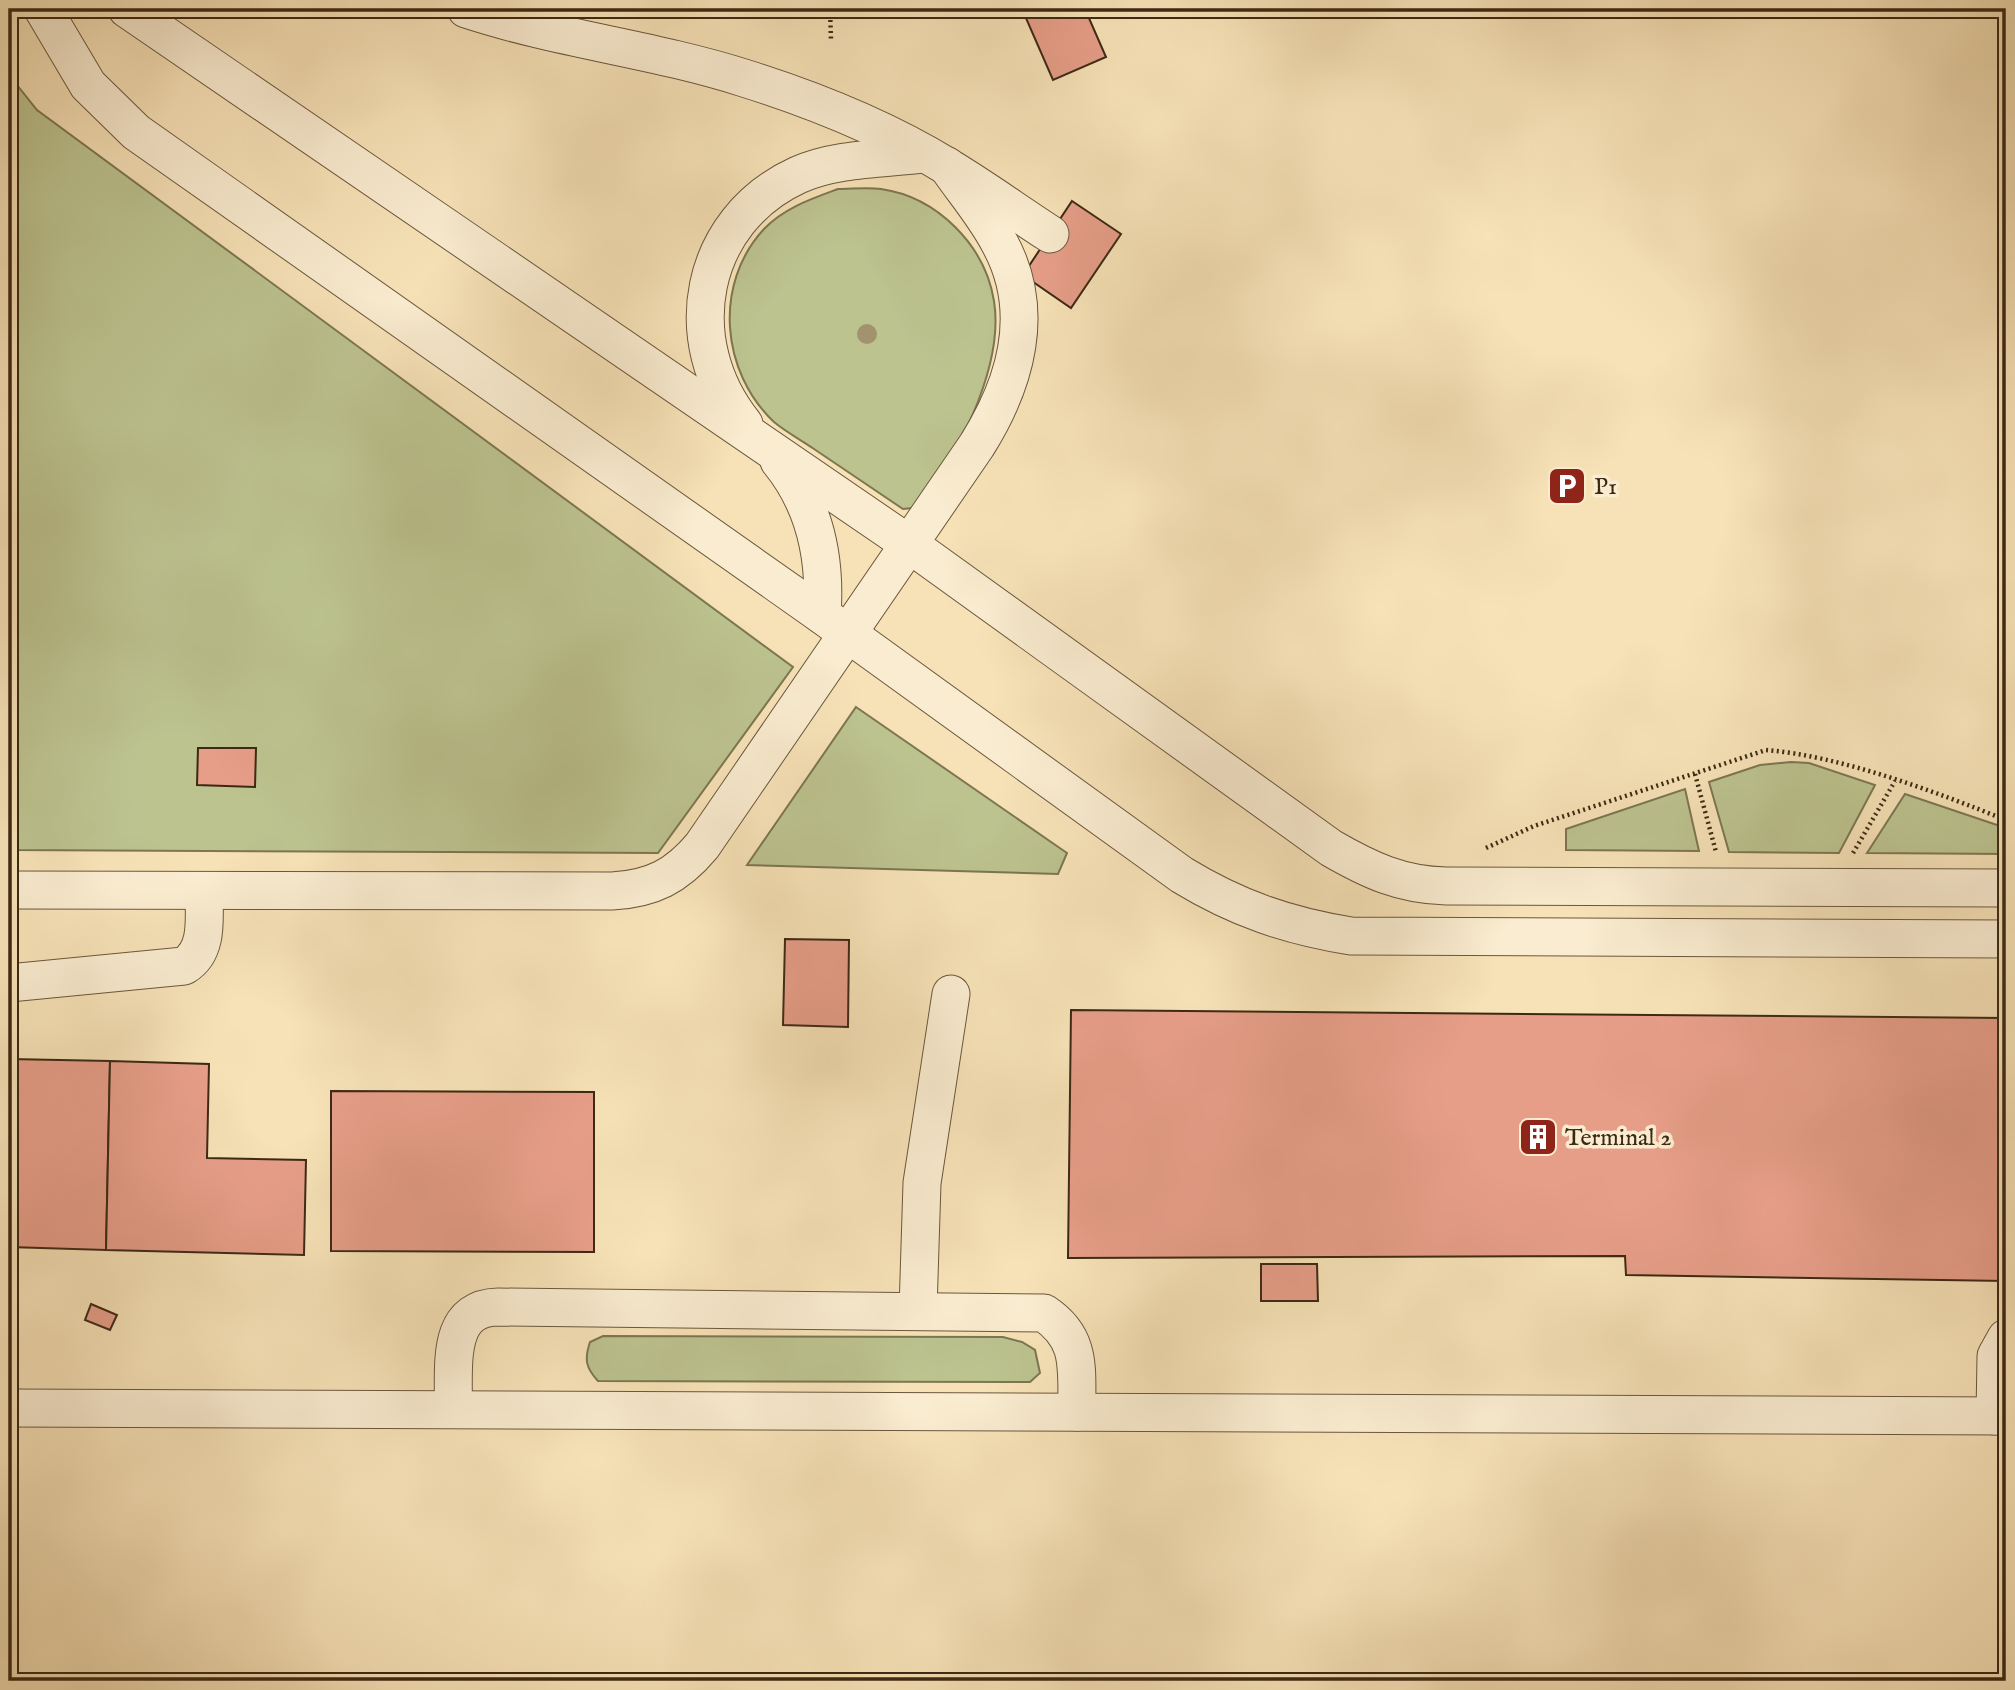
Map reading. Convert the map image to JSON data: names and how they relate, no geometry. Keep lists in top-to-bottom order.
{
  "places": {
    "parking": ["P1"],
    "building": ["Terminal 2"]
  }
}
